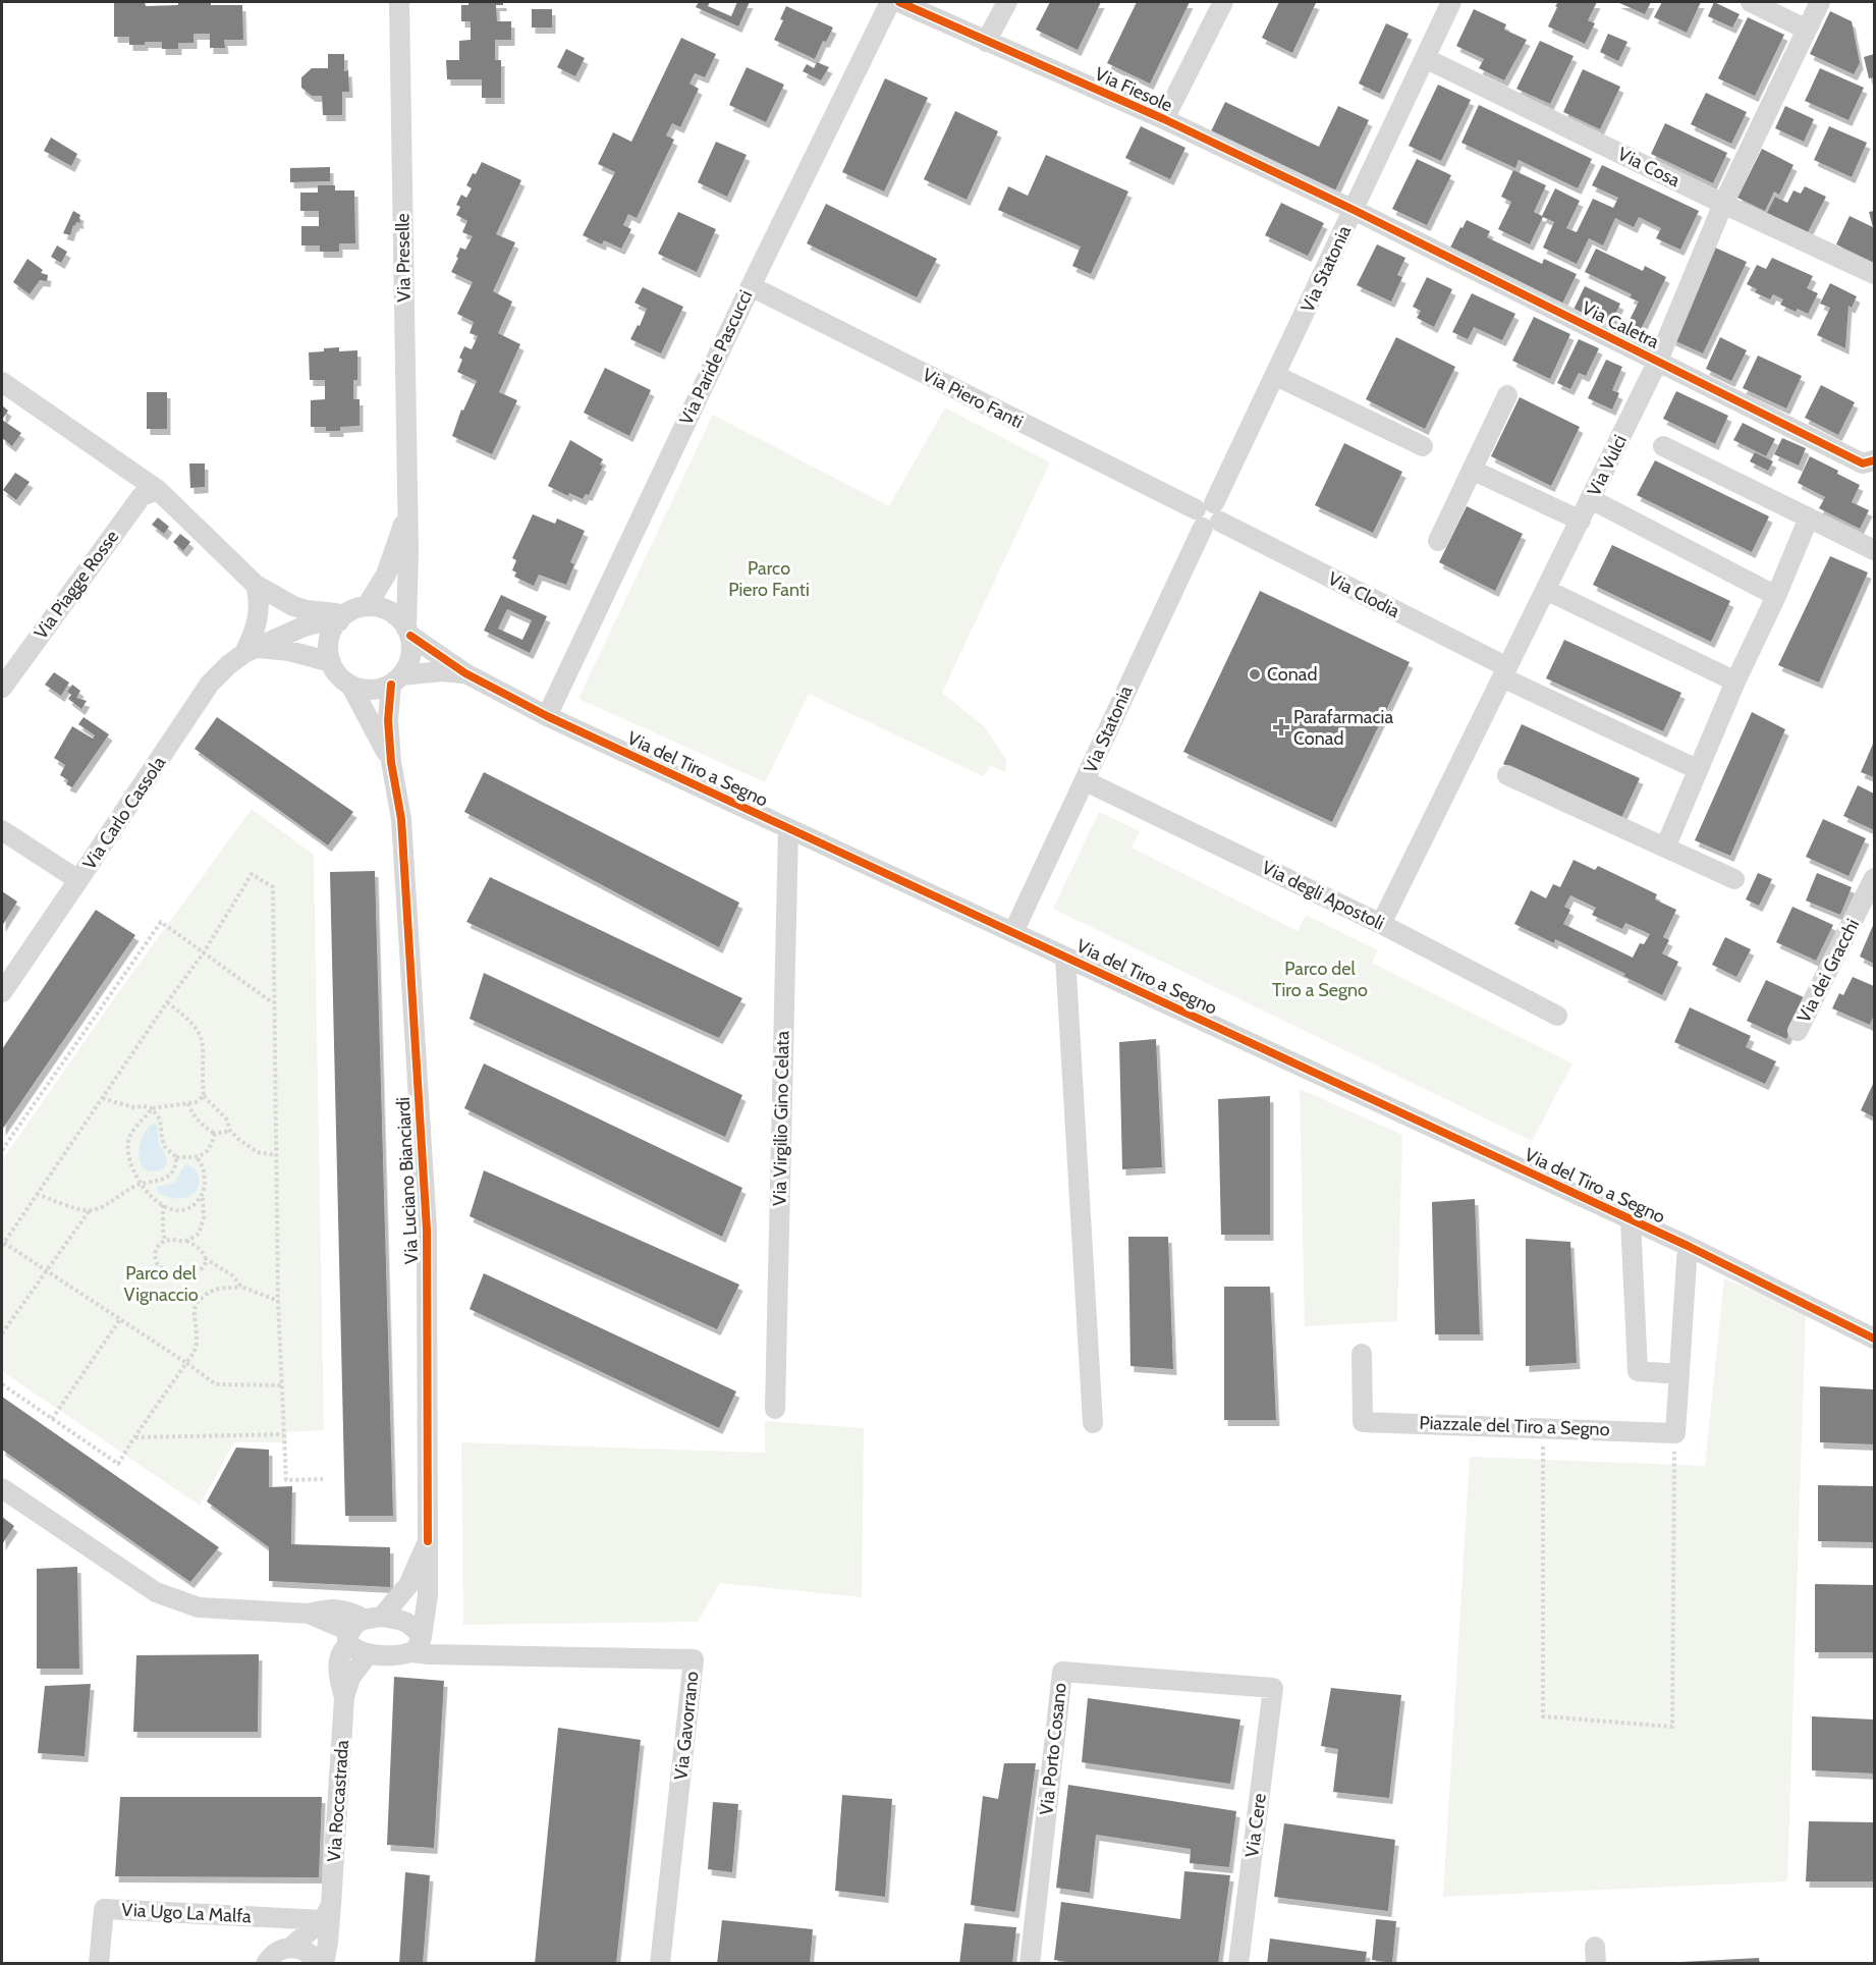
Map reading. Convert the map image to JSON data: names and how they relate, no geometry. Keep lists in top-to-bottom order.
{
  "streets": {
    "street": [
      "Via Fiesole",
      "Via Cosa",
      "Via Preselle",
      "Via Statonia",
      "Via Caletra",
      "Via Paride Pascucci",
      "Via Piero Fanti",
      "Via Vulci",
      "Via Piagge Rosse",
      "Via Clodia",
      "Via del Tiro a Segno",
      "Via Carlo Cassola",
      "Via degli Apostoli",
      "Via dei Gracchi",
      "Via Virgilio Gino Celata",
      "Via Luciano Bianciardi",
      "Piazzale del Tiro a Segno",
      "Via Gavorrano",
      "Via Porto Cosano",
      "Via Roccastrada",
      "Via Cere",
      "Via Ugo La Malfa"
    ]
  },
  "crossings": [
    ["Via Fiesole", "Via Statonia"],
    ["Via Fiesole", "Via Caletra"],
    ["Via Cosa", "Via Statonia"],
    ["Via Cosa", "Via Vulci"],
    ["Via Preselle", "Via del Tiro a Segno"],
    ["Via Preselle", "Via Carlo Cassola"],
    ["Via Statonia", "Via Caletra"],
    ["Via Statonia", "Via Piero Fanti"],
    ["Via Statonia", "Via Clodia"],
    ["Via Statonia", "Via del Tiro a Segno"],
    ["Via Statonia", "Via degli Apostoli"],
    ["Via Caletra", "Via Vulci"],
    ["Via Paride Pascucci", "Via Piero Fanti"],
    ["Via Paride Pascucci", "Via del Tiro a Segno"],
    ["Via Piero Fanti", "Via Clodia"],
    ["Via Vulci", "Via Clodia"],
    ["Via Vulci", "Via degli Apostoli"],
    ["Via del Tiro a Segno", "Via Carlo Cassola"],
    ["Via del Tiro a Segno", "Via Virgilio Gino Celata"],
    ["Via Luciano Bianciardi", "Via Gavorrano"],
    ["Via Luciano Bianciardi", "Via Roccastrada"],
    ["Via Porto Cosano", "Via Cere"],
    ["Via Roccastrada", "Via Ugo La Malfa"]
  ],
  "parks": ["Parco Piero Fanti", "Parco del Tiro a Segno", "Parco del Vignaccio"],
  "places": {
    "other": ["Conad"],
    "health": ["Parafarmacia Conad"]
  }
}
